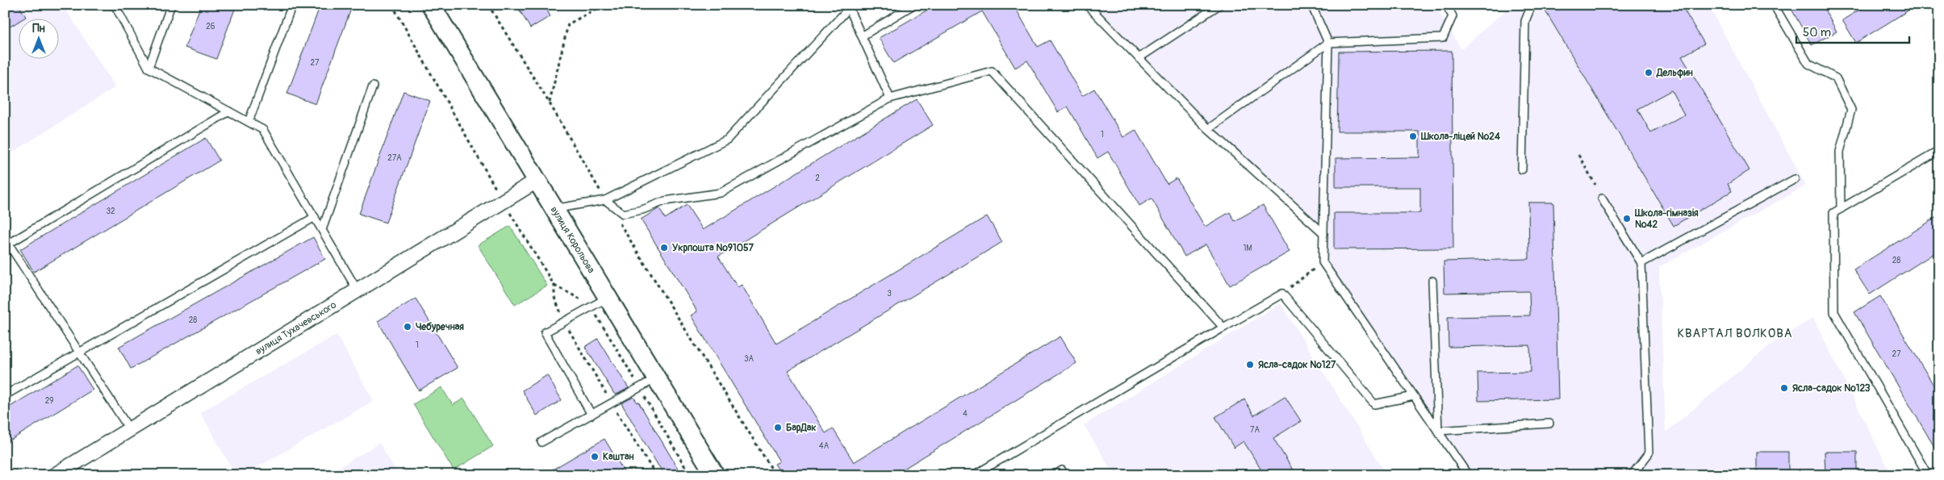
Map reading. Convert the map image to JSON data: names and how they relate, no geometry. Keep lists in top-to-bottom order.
{
  "streets": {
    "street": ["вулиця Корольова", "вулиця Тухачевського"]
  },
  "crossings": [
    ["вулиця Корольова", "вулиця Тухачевського"]
  ],
  "districts": ["КВАРТАЛ ВОЛКОВА"],
  "places": [
    "Дельфин",
    "Школа-ліцей №24",
    "Школа-гімназія №42",
    "Укрпошта №91057",
    "Чебуречная",
    "Ясла-садок №127",
    "Ясла-садок №123",
    "БарДак",
    "Каштан"
  ],
  "house_numbers": [
    "26",
    "27",
    "1",
    "27А",
    "2",
    "32",
    "1М",
    "28",
    "3",
    "28",
    "1",
    "27",
    "3А",
    "29",
    "4",
    "7А",
    "4А"
  ],
  "scale_bar": "50 m",
  "north": "top"
}
